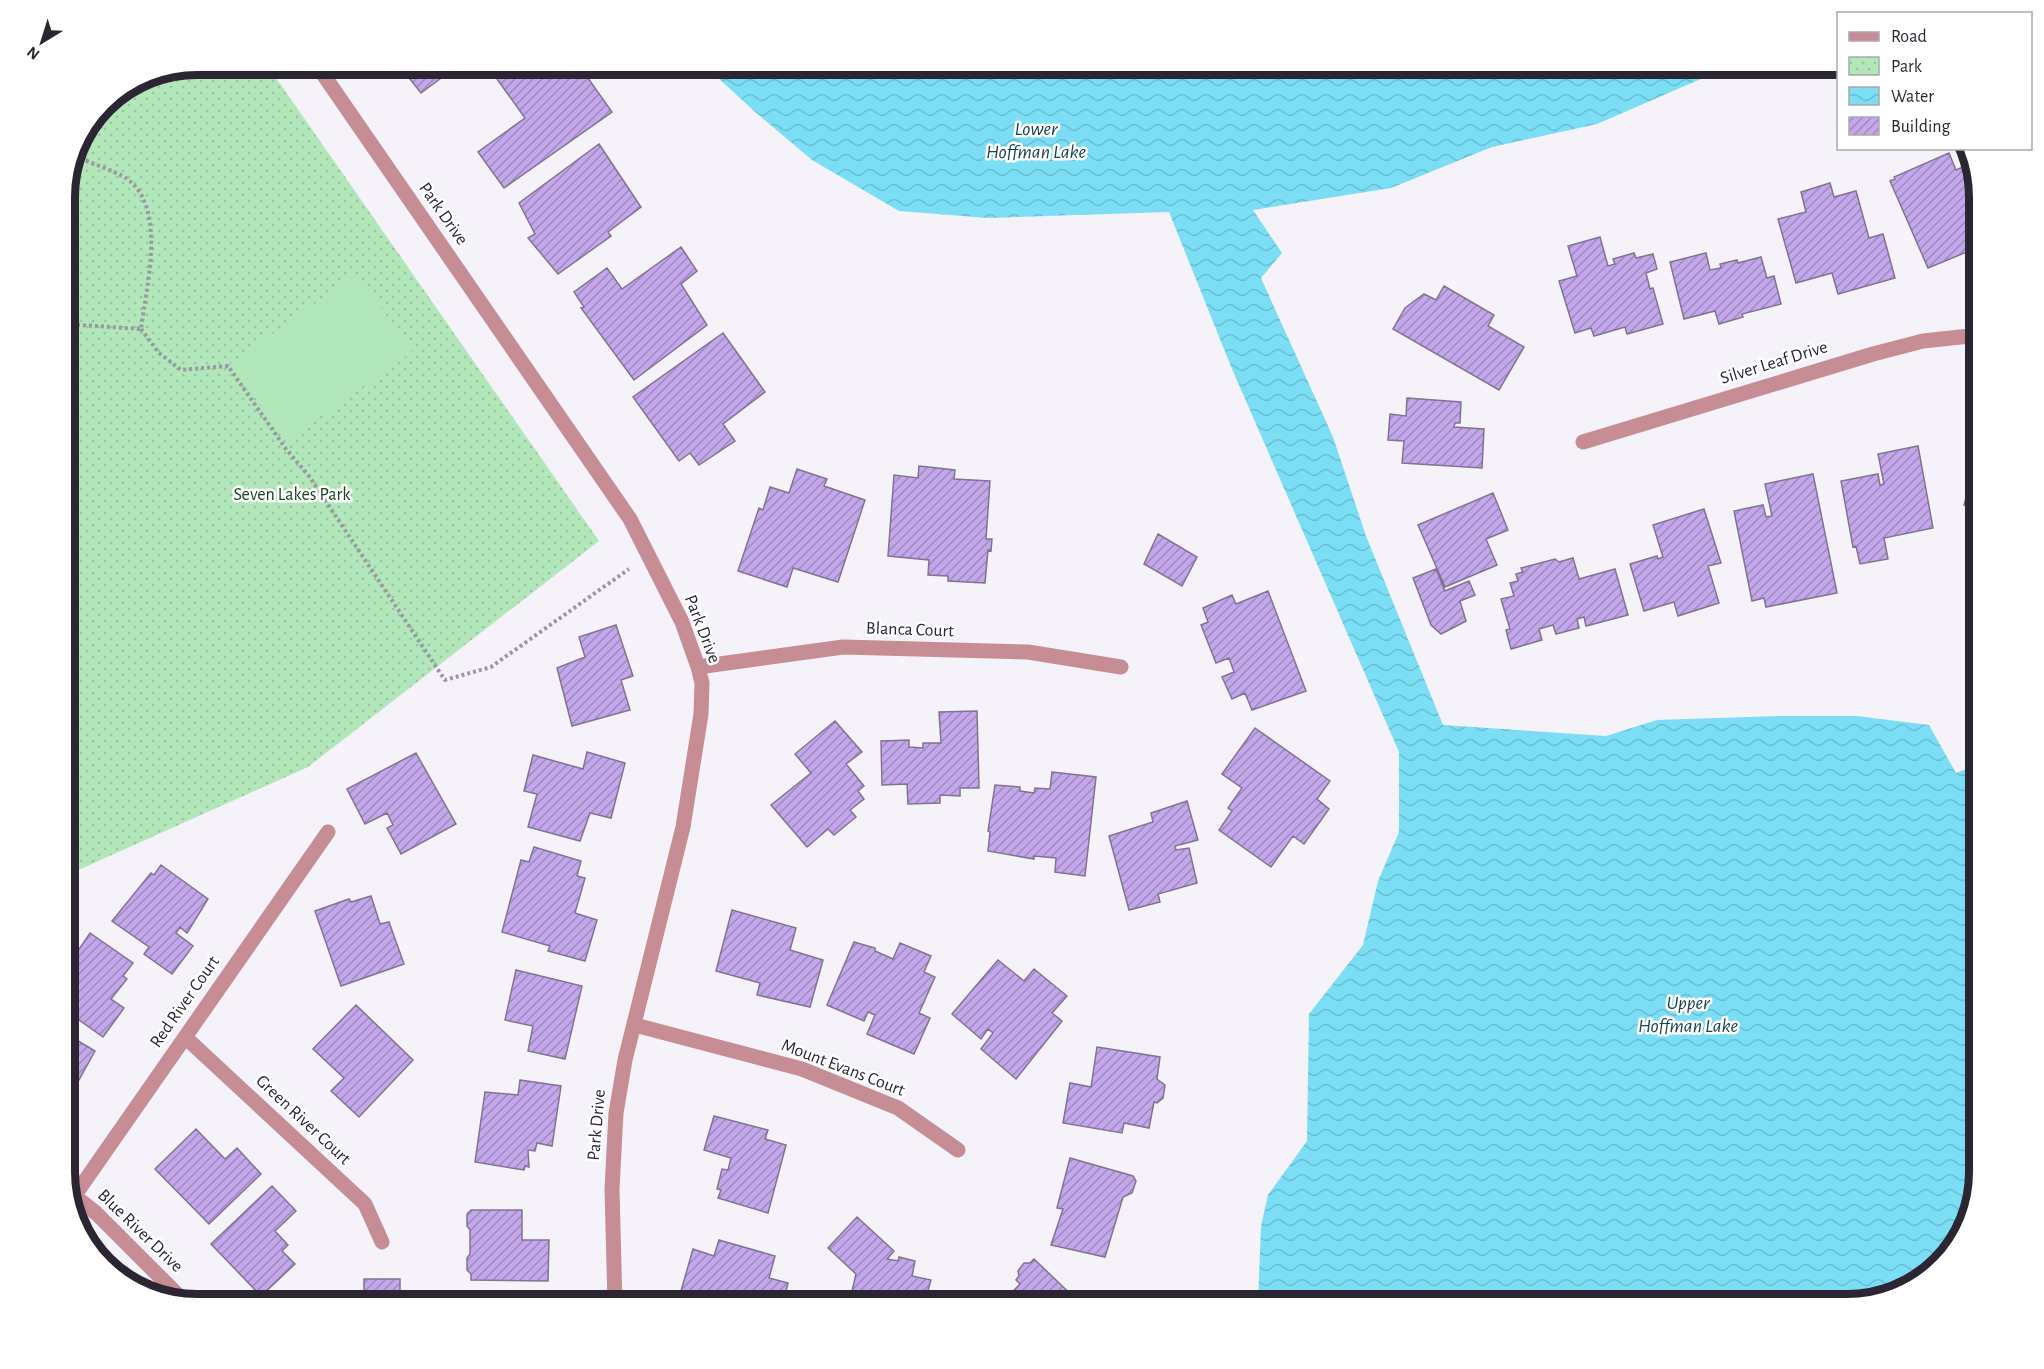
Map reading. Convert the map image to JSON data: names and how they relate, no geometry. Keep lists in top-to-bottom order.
{
  "streets": {
    "street": [
      "Park Drive",
      "Silver Leaf Drive",
      "Blanca Court",
      "Red River Court",
      "Mount Evans Court",
      "Green River Court",
      "Blue River Drive"
    ]
  },
  "crossings": [
    ["Park Drive", "Blanca Court"],
    ["Park Drive", "Mount Evans Court"],
    ["Red River Court", "Green River Court"]
  ],
  "water": ["Lower Hoffman Lake", "Upper Hoffman Lake"],
  "parks": ["Seven Lakes Park"],
  "legend": [
    "Road",
    "Park",
    "Water",
    "Building"
  ],
  "north": "bottom left"
}
